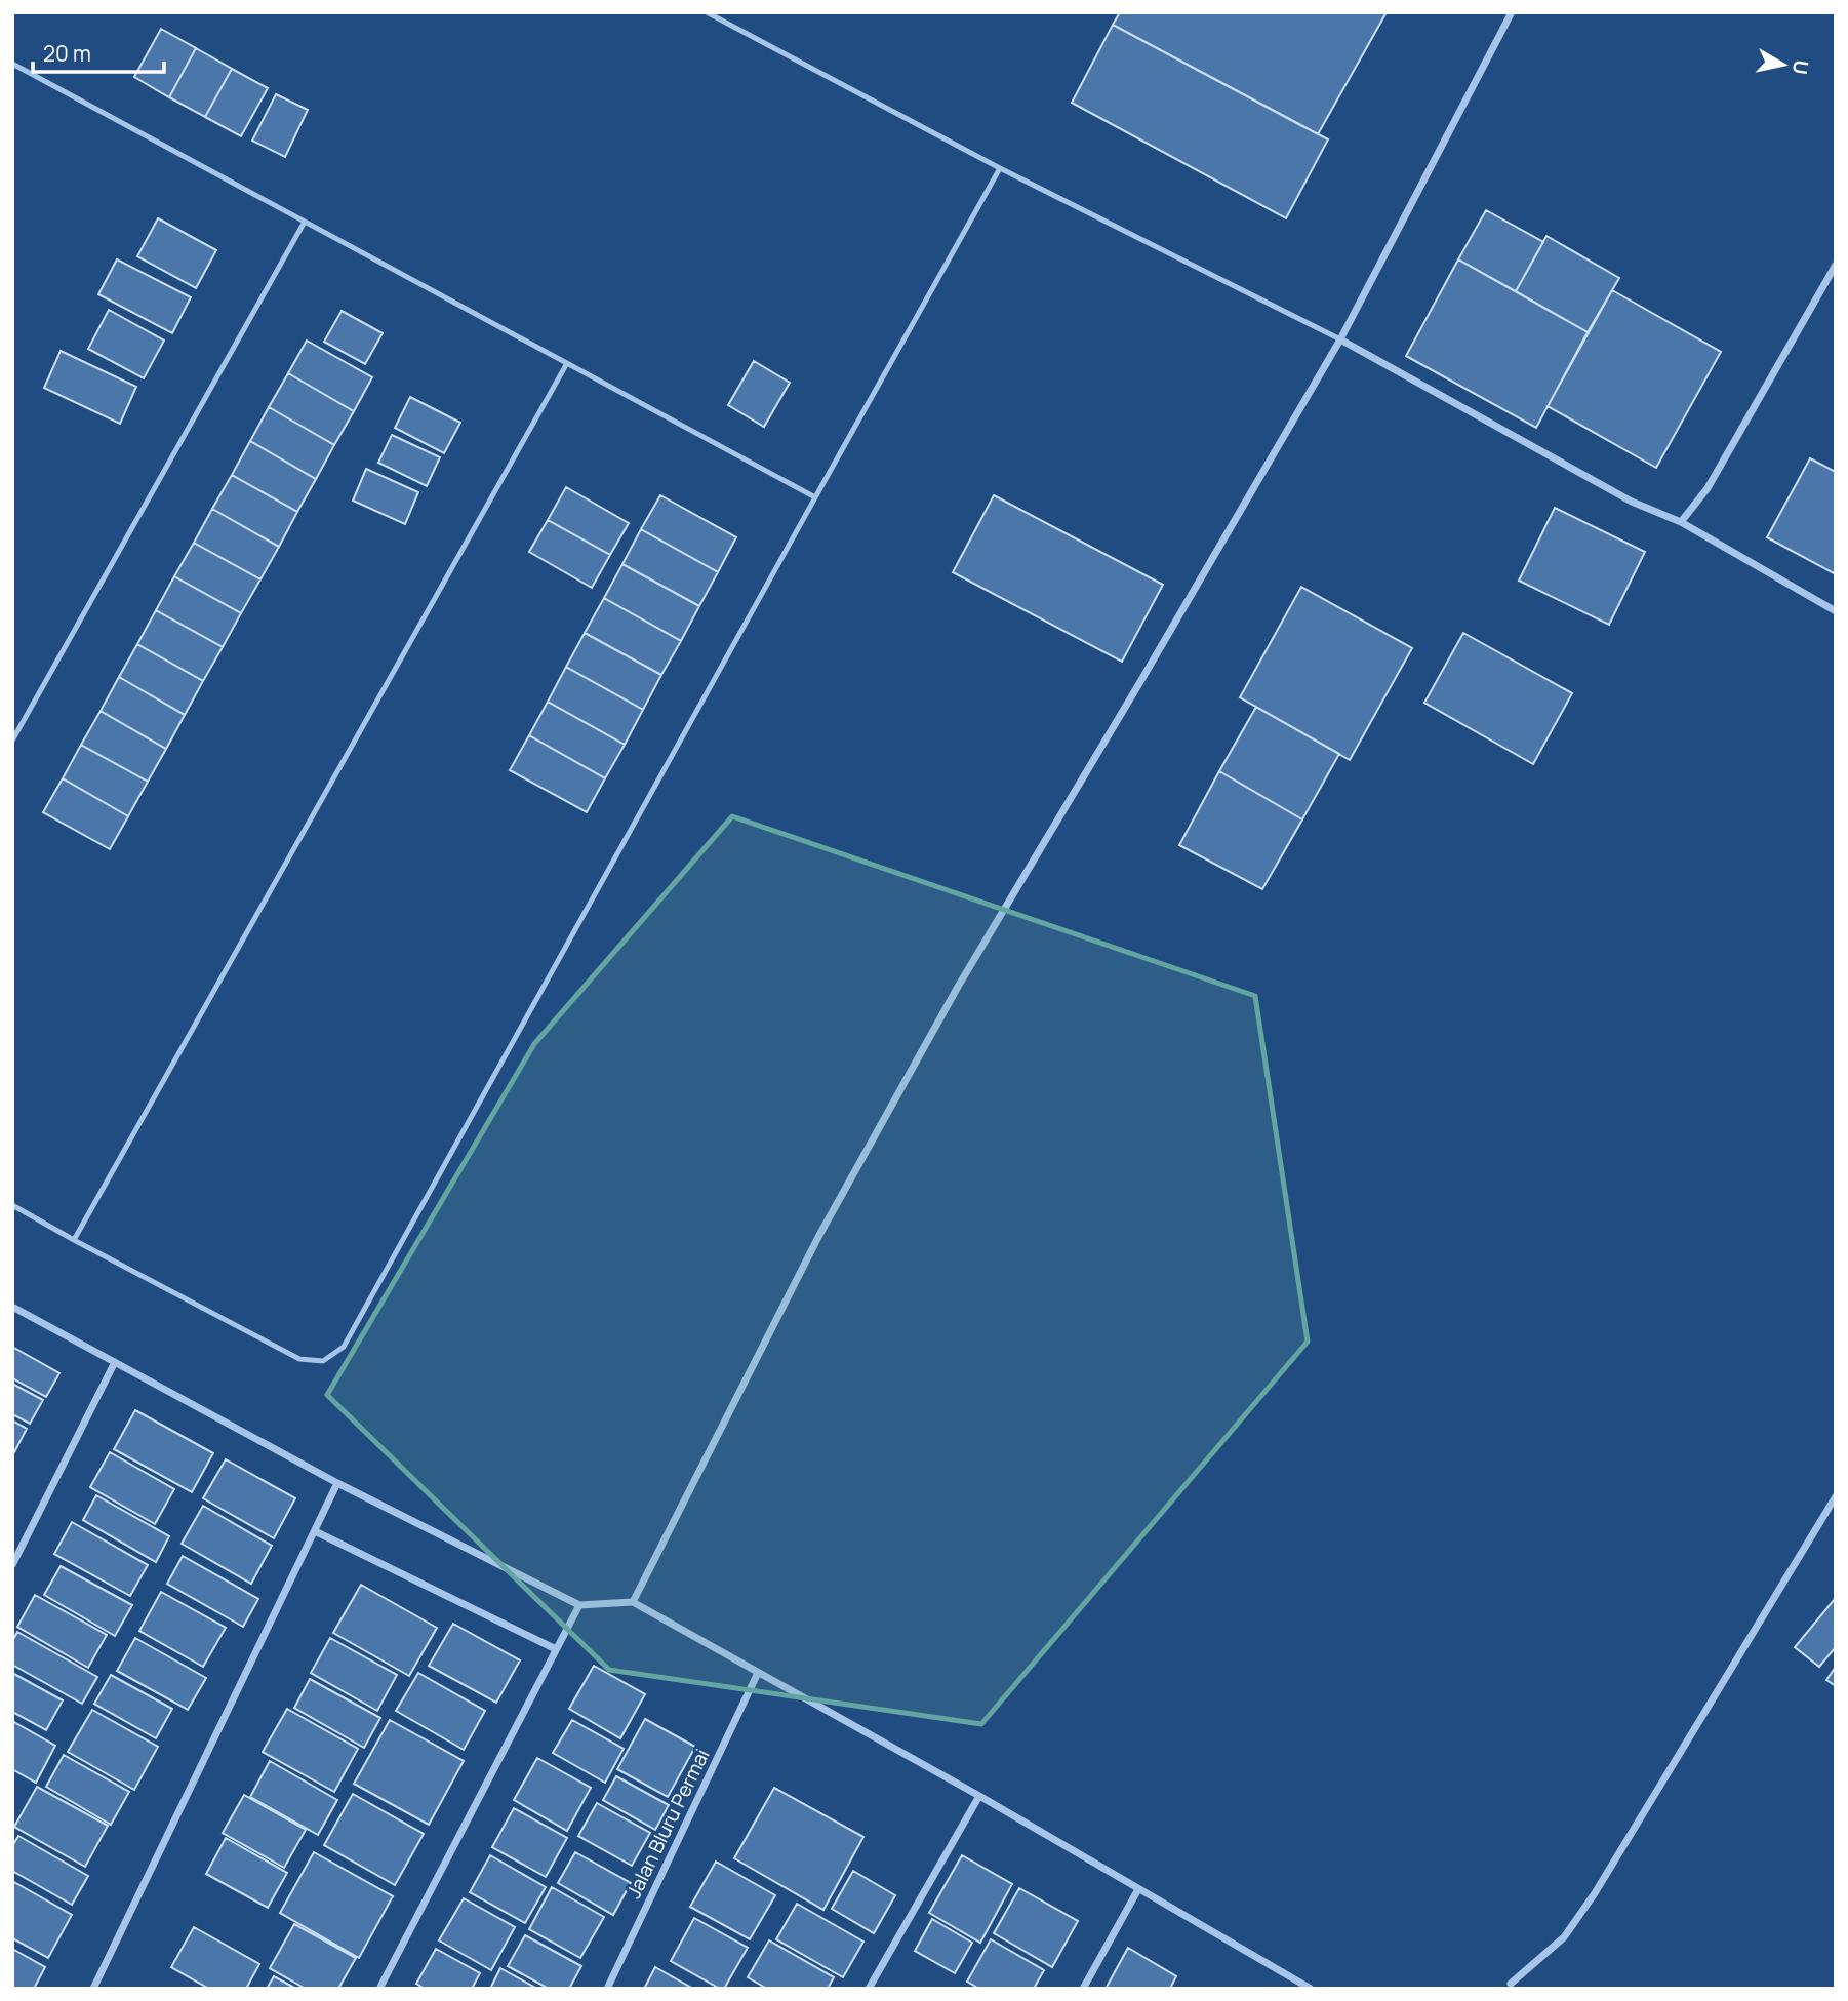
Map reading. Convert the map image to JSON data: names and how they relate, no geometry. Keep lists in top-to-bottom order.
{
  "streets": {
    "street": ["Jalan Bluru Permai"]
  },
  "scale_bar": "20 m",
  "north": "right"
}
